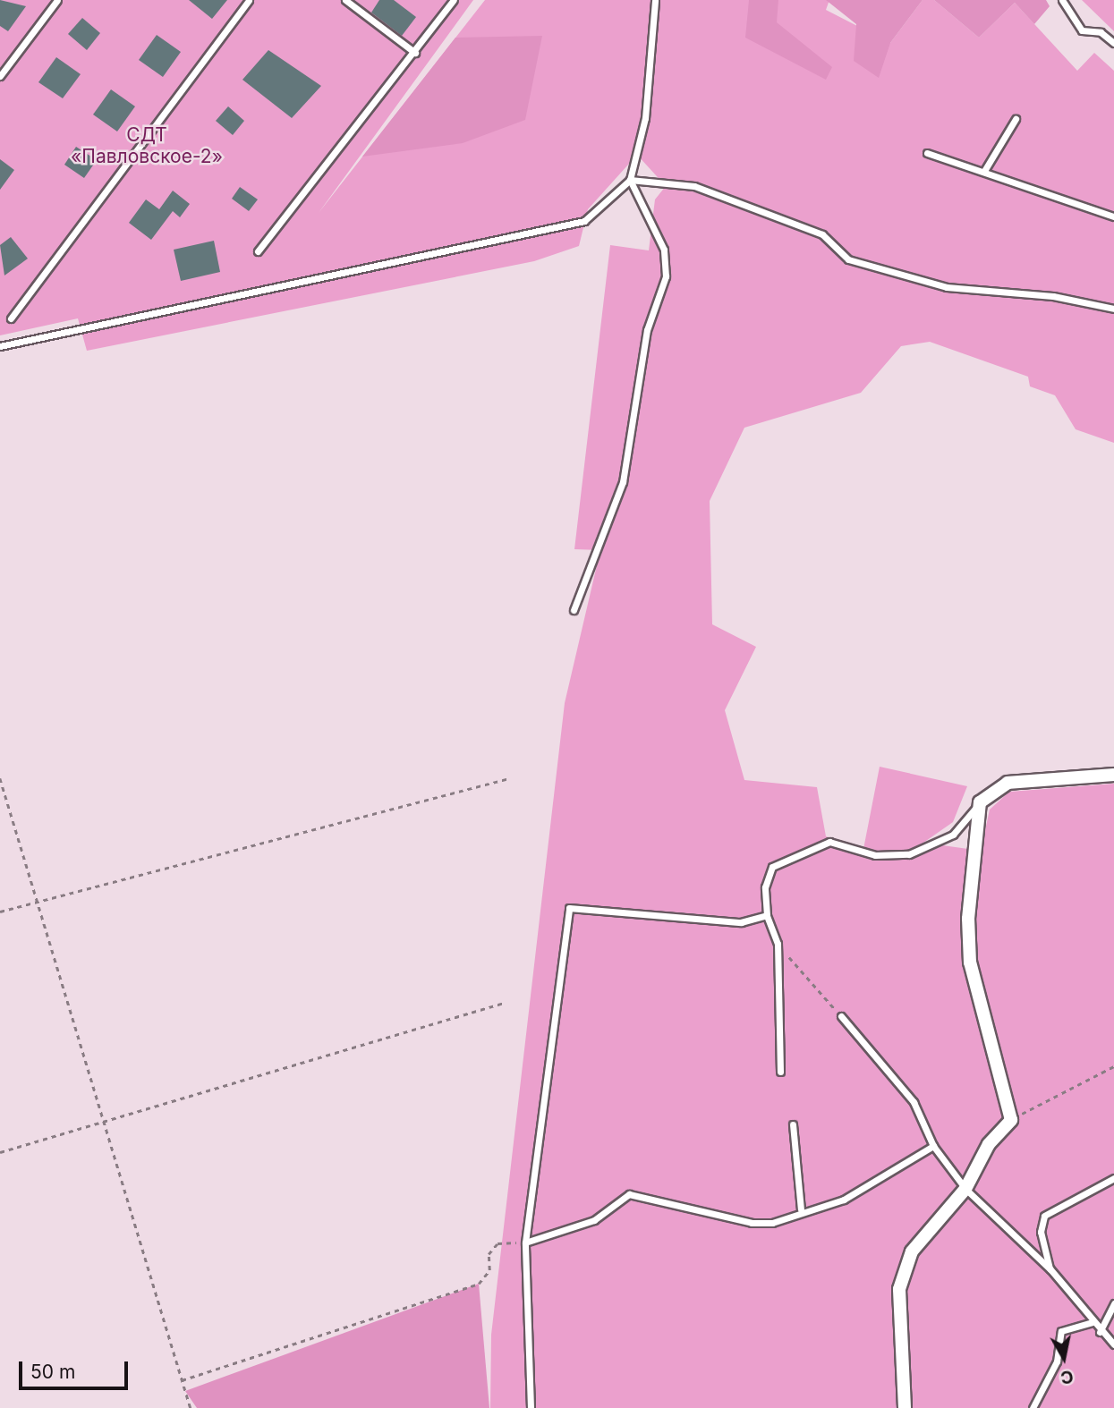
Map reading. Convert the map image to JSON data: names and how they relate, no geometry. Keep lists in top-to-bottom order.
{
  "parks": ["СДТ «Павловское-2»"],
  "scale_bar": "50 m",
  "north": "bottom"
}
